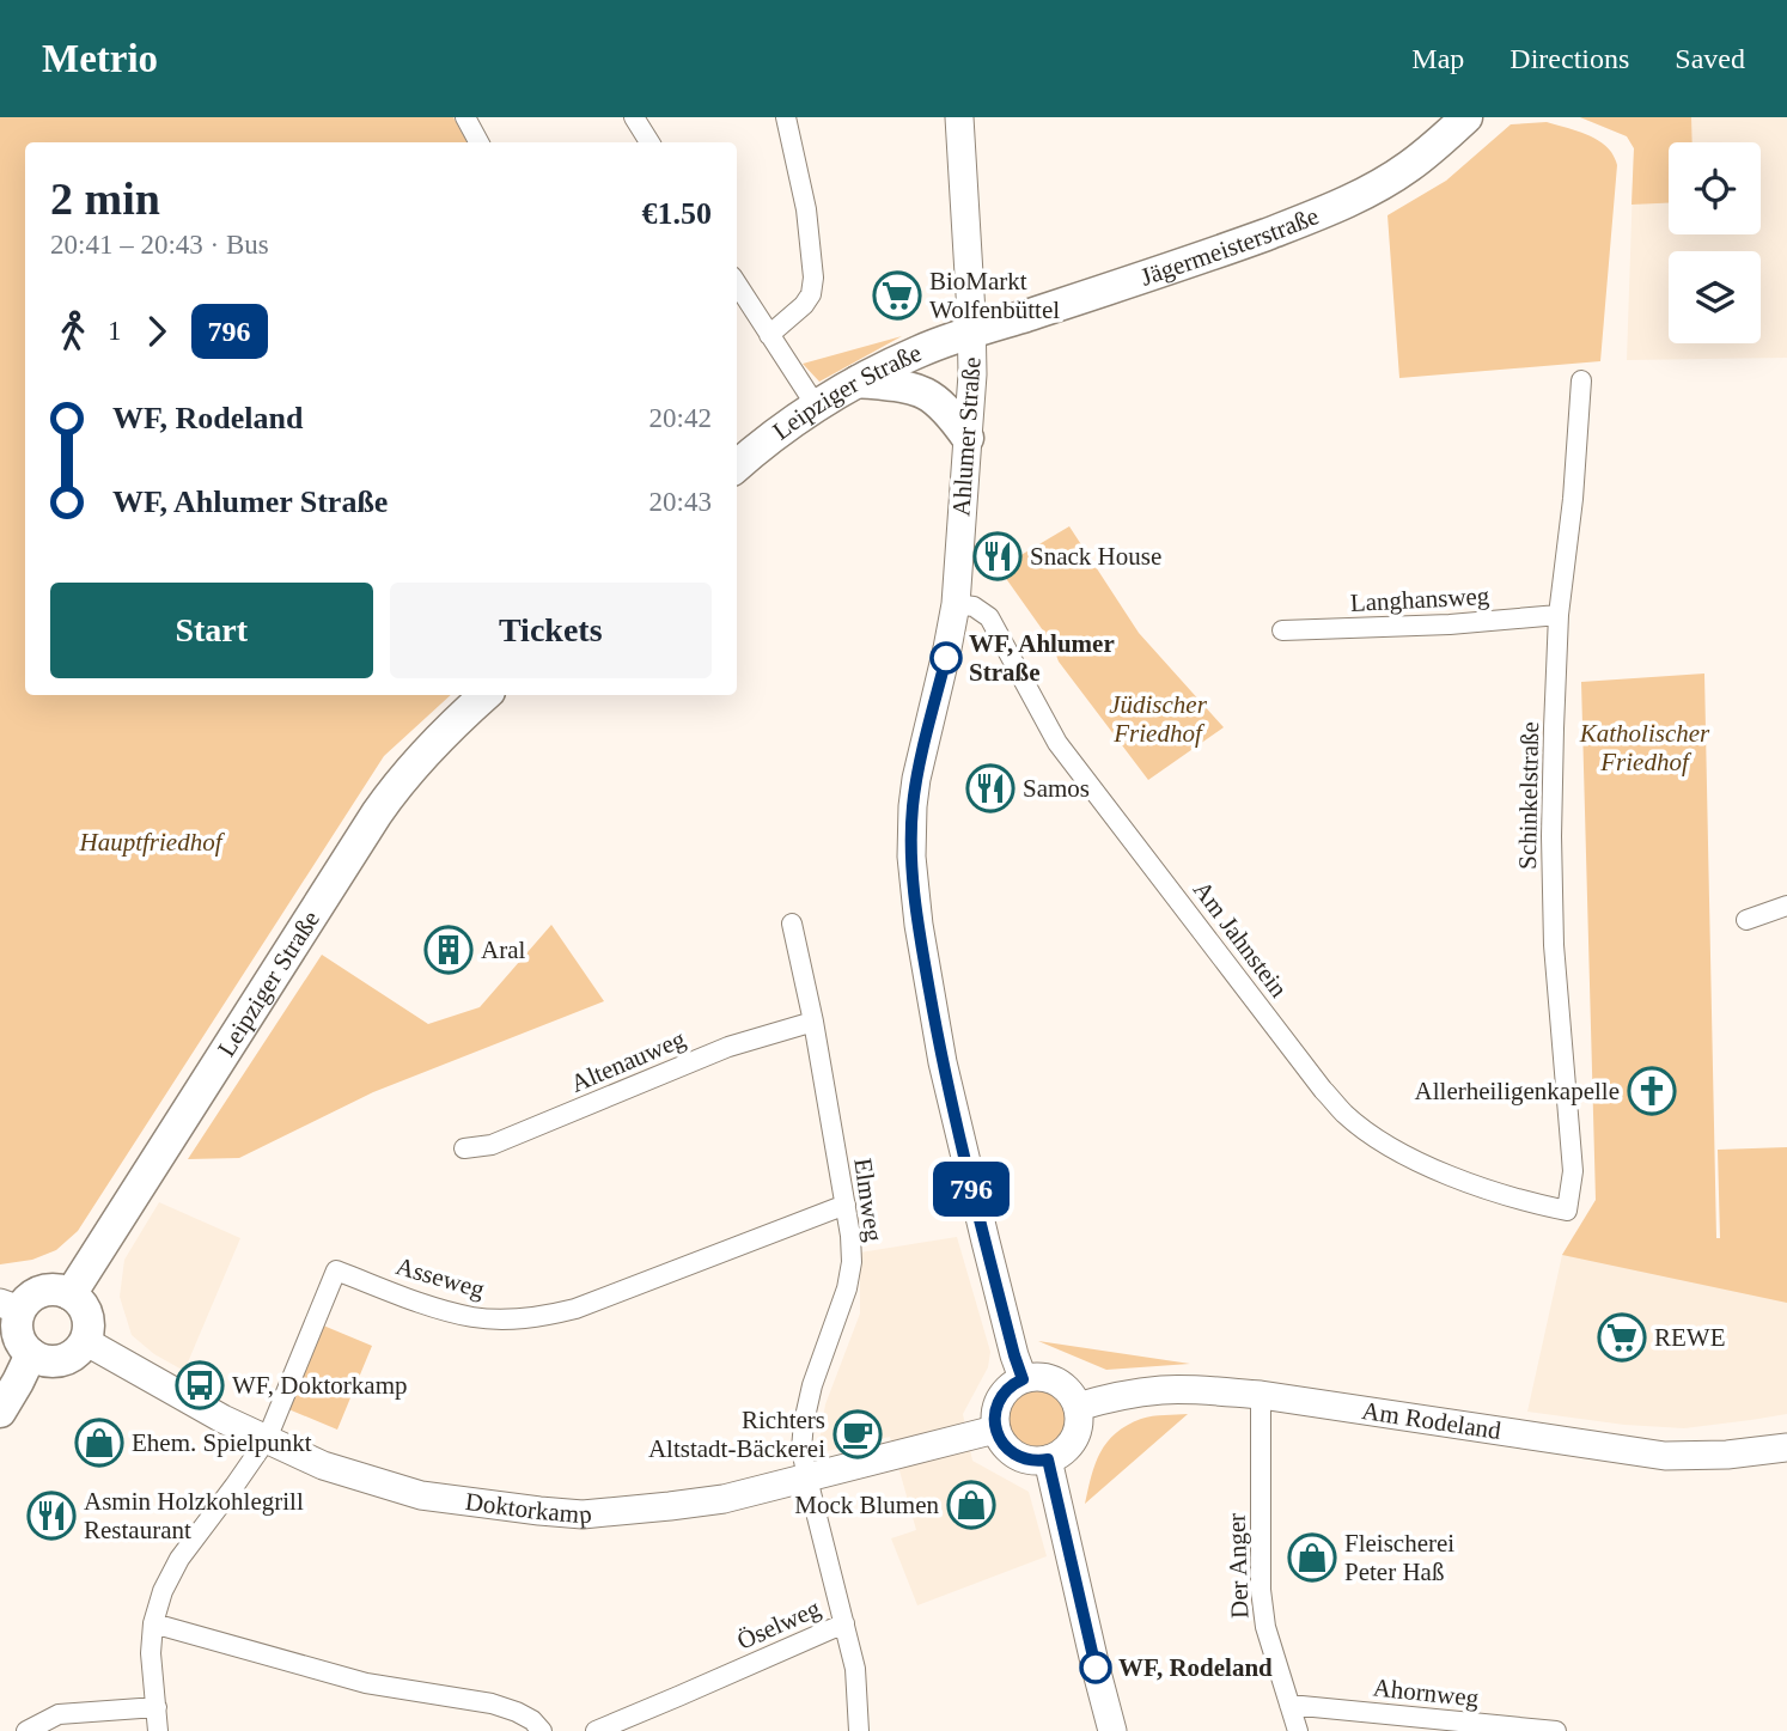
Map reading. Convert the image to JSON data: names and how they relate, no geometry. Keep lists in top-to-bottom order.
{
  "streets": {
    "main road": ["Jägermeisterstraße", "Leipziger Straße"],
    "street": [
      "Ahlumer Straße",
      "Langhansweg",
      "Schinkelstraße",
      "Am Jahnstein",
      "Altenauweg",
      "Elmweg",
      "Asseweg",
      "Am Rodeland",
      "Doktorkamp",
      "Der Anger",
      "Öselweg",
      "Ahornweg"
    ]
  },
  "crossings": [
    ["Jägermeisterstraße", "Leipziger Straße"],
    ["Jägermeisterstraße", "Ahlumer Straße"],
    ["Leipziger Straße", "Ahlumer Straße"],
    ["Leipziger Straße", "Doktorkamp"],
    ["Ahlumer Straße", "Am Jahnstein"],
    ["Ahlumer Straße", "Am Rodeland"],
    ["Ahlumer Straße", "Doktorkamp"],
    ["Langhansweg", "Schinkelstraße"],
    ["Schinkelstraße", "Am Jahnstein"],
    ["Altenauweg", "Elmweg"],
    ["Elmweg", "Asseweg"],
    ["Elmweg", "Doktorkamp"],
    ["Elmweg", "Öselweg"],
    ["Asseweg", "Doktorkamp"],
    ["Am Rodeland", "Doktorkamp"],
    ["Am Rodeland", "Der Anger"],
    ["Doktorkamp", "Öselweg"],
    ["Der Anger", "Ahornweg"]
  ],
  "parks": ["Jüdischer Friedhof", "Katholischer Friedhof", "Hauptfriedhof"],
  "places": {
    "supermarket": ["BioMarkt Wolfenbüttel", "REWE"],
    "restaurant": ["Snack House", "Samos", "Asmin Holzkohlegrill Restaurant"],
    "other": ["WF, Ahlumer Straße", "WF, Rodeland"],
    "building": ["Aral"],
    "church": ["Allerheiligenkapelle"],
    "bus stop": ["WF, Doktorkamp"],
    "cafe": ["Richters Altstadt-Bäckerei"],
    "shop": ["Ehem. Spielpunkt", "Mock Blumen", "Fleischerei Peter Haß"]
  },
  "lines": ["bus line 796"],
  "page": {
    "header": "Metrio",
    "nav": ["Map", "Directions", "Saved"],
    "on_map": "796",
    "heading": ["2 min", "20:41 – 20:43 · Bus", "€1.50"],
    "legs": ["1", "796"],
    "list": [
      {
        "name": "WF, Rodeland",
        "value": "20:42"
      },
      {
        "name": "WF, Ahlumer Straße",
        "value": "20:43"
      }
    ],
    "buttons": ["Start", "Tickets"]
  }
}
